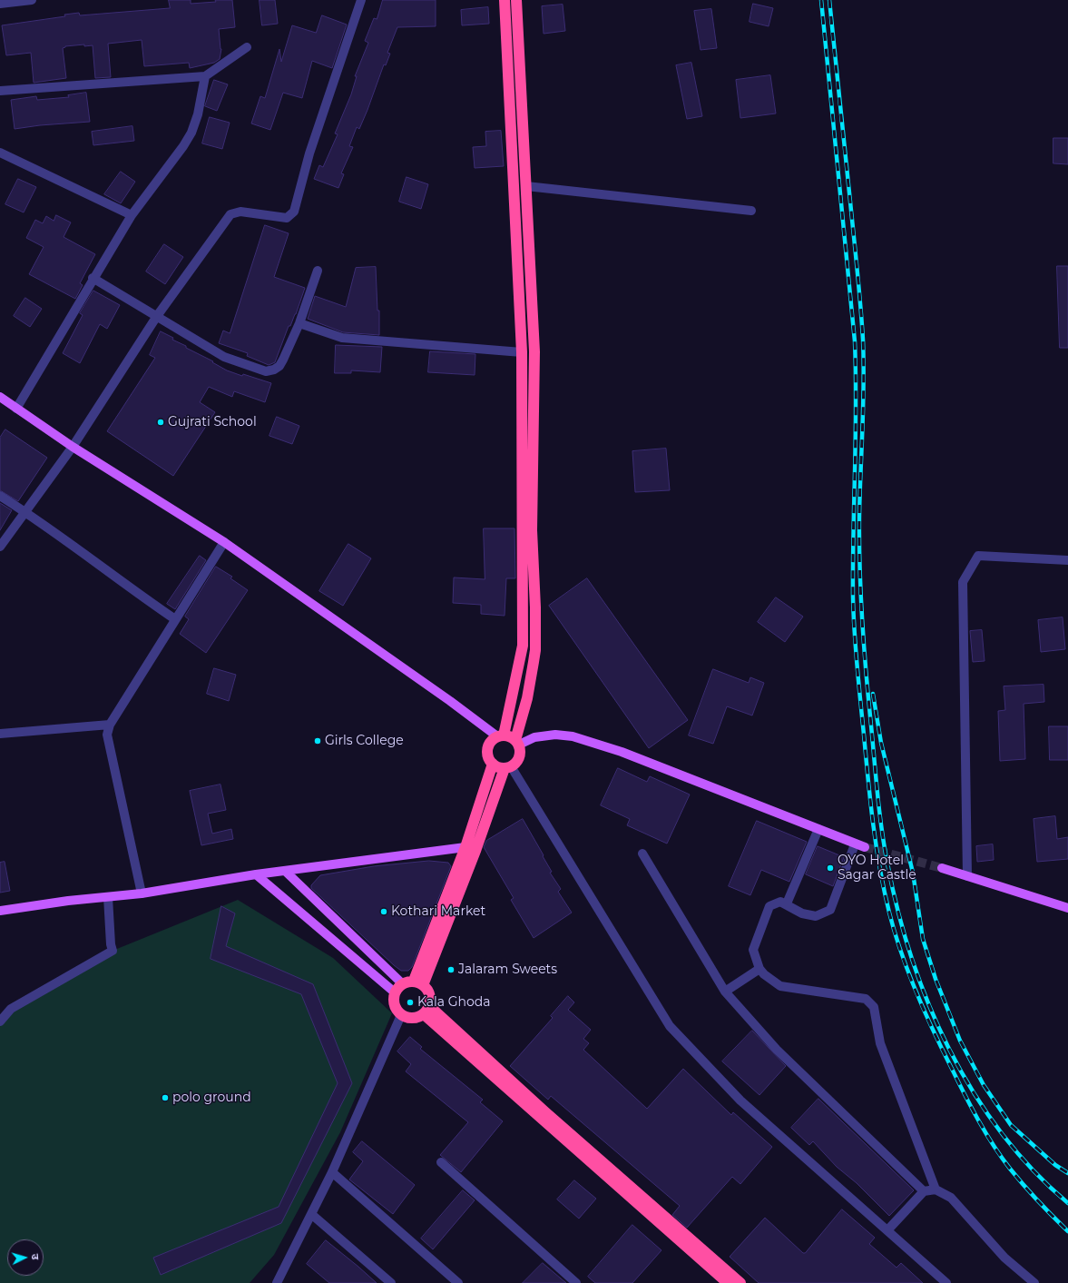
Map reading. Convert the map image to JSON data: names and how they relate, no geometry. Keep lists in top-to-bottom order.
{
  "places": [
    "Gujrati School",
    "Girls College",
    "OYO Hotel Sagar Castle",
    "Kothari Market",
    "Jalaram Sweets",
    "Kala Ghoda",
    "polo ground"
  ],
  "north": "right"
}
